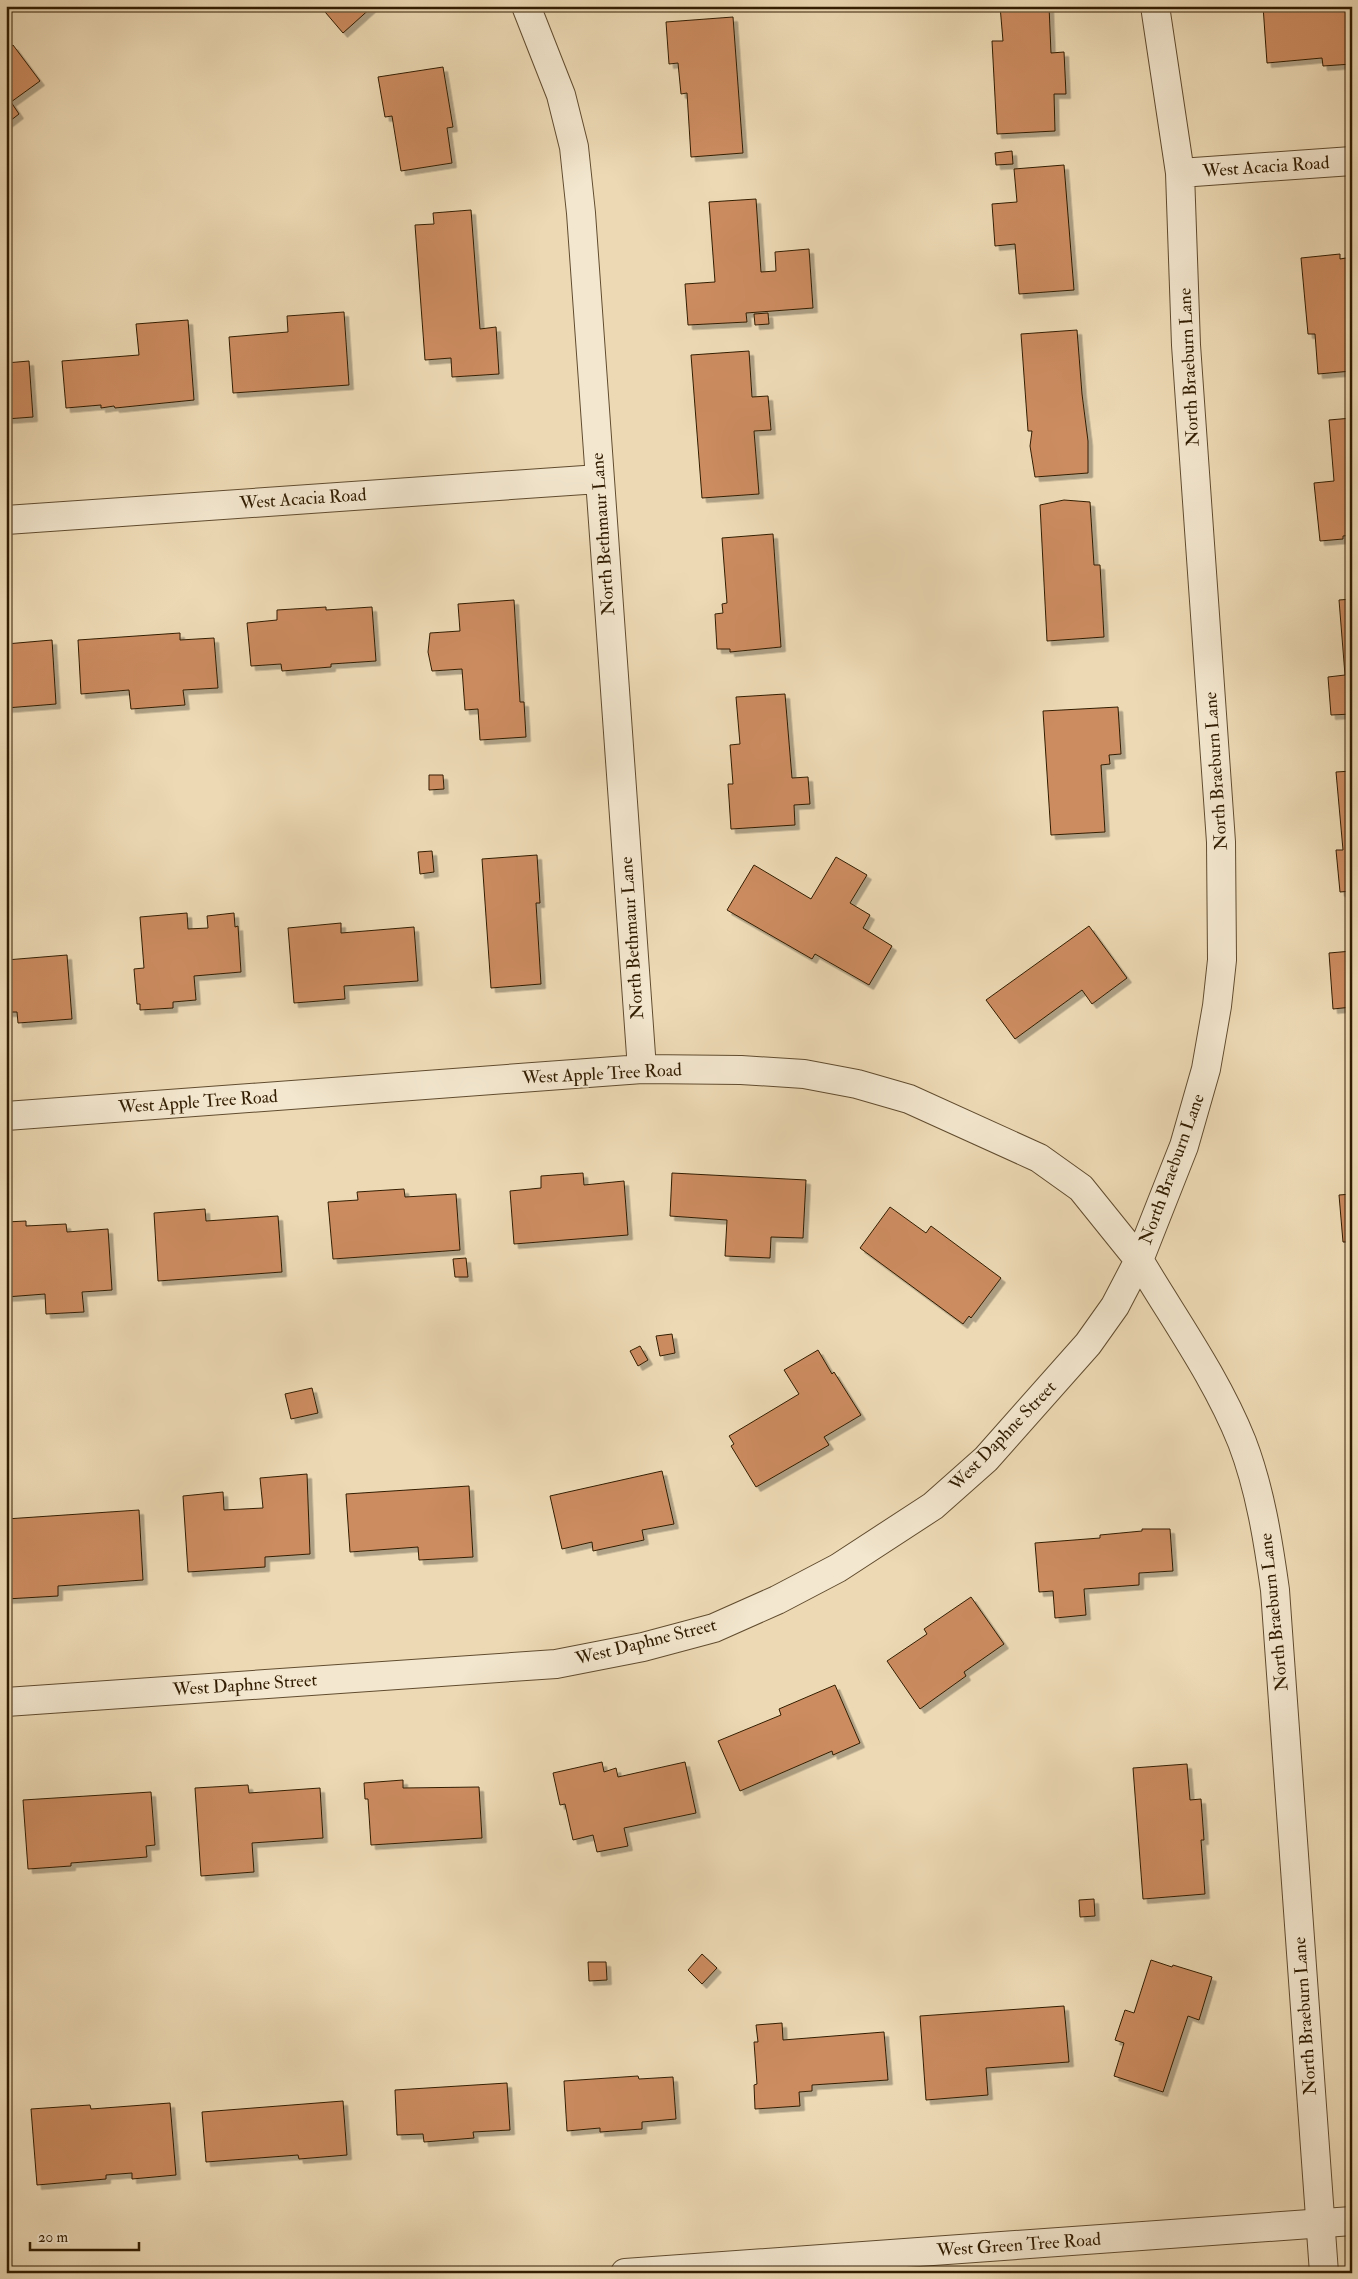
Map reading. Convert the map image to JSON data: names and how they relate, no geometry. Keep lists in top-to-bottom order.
{
  "streets": {
    "street": [
      "West Acacia Road",
      "North Braeburn Lane",
      "North Bethmaur Lane",
      "West Apple Tree Road",
      "West Daphne Street",
      "West Green Tree Road"
    ]
  },
  "crossings": [
    ["West Acacia Road", "North Braeburn Lane"],
    ["West Acacia Road", "North Bethmaur Lane"],
    ["North Braeburn Lane", "West Apple Tree Road"],
    ["North Braeburn Lane", "West Daphne Street"],
    ["North Braeburn Lane", "West Green Tree Road"],
    ["North Bethmaur Lane", "West Apple Tree Road"],
    ["West Apple Tree Road", "West Daphne Street"]
  ],
  "scale_bar": "20 m"
}
